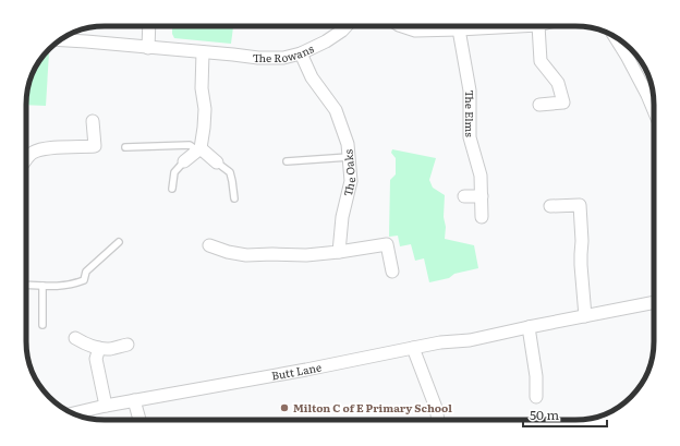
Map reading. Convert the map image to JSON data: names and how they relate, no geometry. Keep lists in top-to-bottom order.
{
  "streets": {
    "street": [
      "The Rowans",
      "The Elms",
      "The Oaks",
      "Butt Lane"
    ]
  },
  "crossings": [
    ["The Rowans", "The Oaks"]
  ],
  "places": ["Milton C of E Primary School"],
  "scale_bar": "50 m"
}
